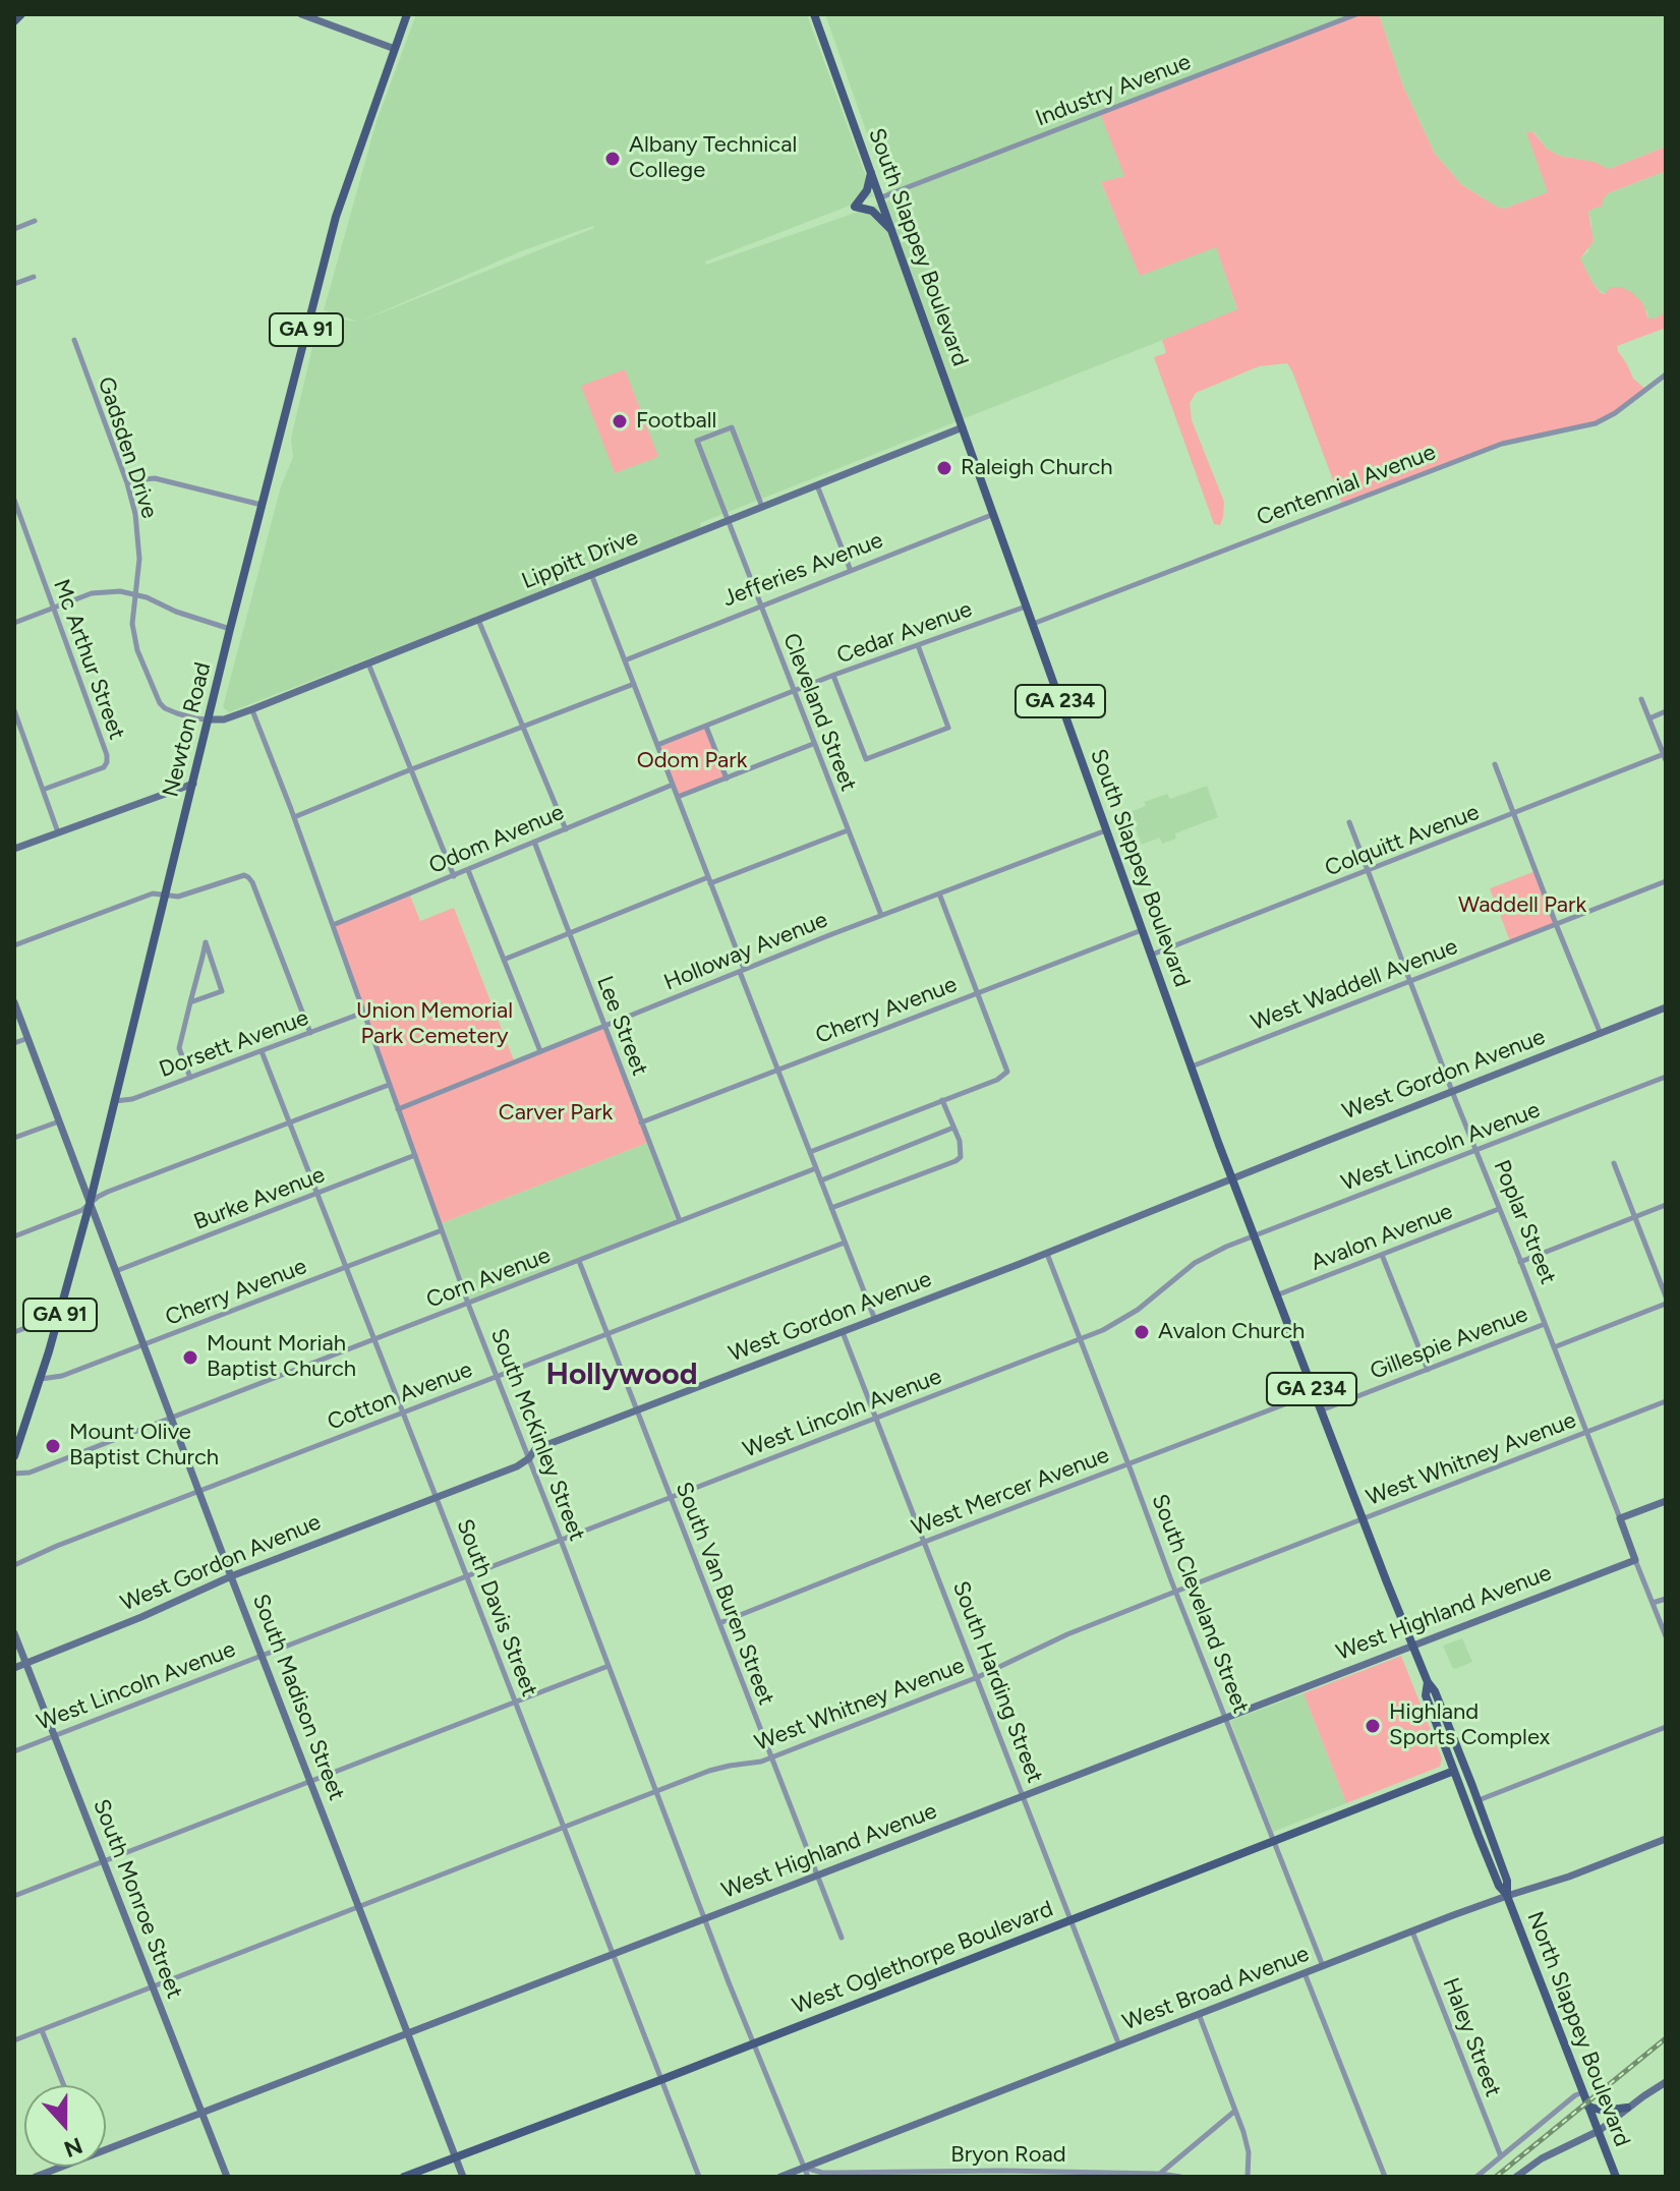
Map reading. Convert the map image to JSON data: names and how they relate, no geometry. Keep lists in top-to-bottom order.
{
  "streets": {
    "main road": [
      "South Slappey Boulevard",
      "GA 91",
      "GA 234",
      "Newton Road",
      "West Oglethorpe Boulevard",
      "North Slappey Boulevard"
    ],
    "street": [
      "Industry Avenue",
      "Gadsden Drive",
      "Centennial Avenue",
      "Lippitt Drive",
      "Jefferies Avenue",
      "Cedar Avenue",
      "Mc Arthur Street",
      "Cleveland Street",
      "Odom Avenue",
      "Colquitt Avenue",
      "Holloway Avenue",
      "West Waddell Avenue",
      "Cherry Avenue",
      "Lee Street",
      "Dorsett Avenue",
      "West Gordon Avenue",
      "West Lincoln Avenue",
      "Burke Avenue",
      "Poplar Street",
      "Avalon Avenue",
      "Corn Avenue",
      "Gillespie Avenue",
      "Cotton Avenue",
      "South McKinley Street",
      "West Whitney Avenue",
      "West Mercer Avenue",
      "South Van Buren Street",
      "South Cleveland Street",
      "South Davis Street",
      "West Highland Avenue",
      "South Harding Street",
      "South Madison Street",
      "South Monroe Street",
      "West Broad Avenue",
      "Haley Street",
      "Bryon Road"
    ]
  },
  "crossings": [
    ["Industry Avenue", "South Slappey Boulevard"],
    ["South Slappey Boulevard", "Centennial Avenue"],
    ["South Slappey Boulevard", "Lippitt Drive"],
    ["South Slappey Boulevard", "Jefferies Avenue"],
    ["South Slappey Boulevard", "Cedar Avenue"],
    ["South Slappey Boulevard", "Colquitt Avenue"],
    ["South Slappey Boulevard", "Holloway Avenue"],
    ["South Slappey Boulevard", "West Waddell Avenue"],
    ["South Slappey Boulevard", "Cherry Avenue"],
    ["South Slappey Boulevard", "West Gordon Avenue"],
    ["South Slappey Boulevard", "West Lincoln Avenue"],
    ["South Slappey Boulevard", "Avalon Avenue"],
    ["South Slappey Boulevard", "Gillespie Avenue"],
    ["South Slappey Boulevard", "West Whitney Avenue"],
    ["South Slappey Boulevard", "West Mercer Avenue"],
    ["South Slappey Boulevard", "West Highland Avenue"],
    ["South Slappey Boulevard", "West Oglethorpe Boulevard"],
    ["South Slappey Boulevard", "North Slappey Boulevard"],
    ["Gadsden Drive", "Lippitt Drive"],
    ["Gadsden Drive", "Newton Road"],
    ["Lippitt Drive", "Cleveland Street"],
    ["Lippitt Drive", "Newton Road"],
    ["Lippitt Drive", "South McKinley Street"],
    ["Jefferies Avenue", "Cleveland Street"],
    ["Cedar Avenue", "Cleveland Street"],
    ["Cleveland Street", "Holloway Avenue"],
    ["Newton Road", "Cherry Avenue"],
    ["Newton Road", "Dorsett Avenue"],
    ["Newton Road", "South Madison Street"],
    ["Odom Avenue", "Lee Street"],
    ["Odom Avenue", "South McKinley Street"],
    ["Colquitt Avenue", "Poplar Street"],
    ["Holloway Avenue", "Lee Street"],
    ["Holloway Avenue", "South McKinley Street"],
    ["West Waddell Avenue", "Poplar Street"],
    ["Cherry Avenue", "Lee Street"],
    ["Cherry Avenue", "South McKinley Street"],
    ["Cherry Avenue", "South Davis Street"],
    ["Cherry Avenue", "South Madison Street"],
    ["Lee Street", "Corn Avenue"],
    ["Dorsett Avenue", "South McKinley Street"],
    ["Dorsett Avenue", "South Davis Street"],
    ["West Gordon Avenue", "Poplar Street"],
    ["West Gordon Avenue", "South McKinley Street"],
    ["West Gordon Avenue", "South Van Buren Street"],
    ["West Gordon Avenue", "South Cleveland Street"],
    ["West Gordon Avenue", "South Davis Street"],
    ["West Gordon Avenue", "South Harding Street"],
    ["West Gordon Avenue", "South Madison Street"],
    ["West Gordon Avenue", "South Monroe Street"],
    ["West Lincoln Avenue", "Poplar Street"],
    ["West Lincoln Avenue", "South McKinley Street"],
    ["West Lincoln Avenue", "South Van Buren Street"],
    ["West Lincoln Avenue", "South Cleveland Street"],
    ["West Lincoln Avenue", "South Davis Street"],
    ["West Lincoln Avenue", "South Harding Street"],
    ["West Lincoln Avenue", "South Madison Street"],
    ["West Lincoln Avenue", "South Monroe Street"],
    ["Burke Avenue", "South McKinley Street"],
    ["Burke Avenue", "South Davis Street"],
    ["Burke Avenue", "South Madison Street"],
    ["Poplar Street", "Avalon Avenue"],
    ["Poplar Street", "Gillespie Avenue"],
    ["Poplar Street", "West Whitney Avenue"],
    ["Poplar Street", "West Highland Avenue"],
    ["Corn Avenue", "South McKinley Street"],
    ["Corn Avenue", "South Van Buren Street"],
    ["Corn Avenue", "South Davis Street"],
    ["Corn Avenue", "South Madison Street"],
    ["Cotton Avenue", "South McKinley Street"],
    ["Cotton Avenue", "South Van Buren Street"],
    ["Cotton Avenue", "South Davis Street"],
    ["Cotton Avenue", "South Madison Street"],
    ["South McKinley Street", "West Whitney Avenue"],
    ["South McKinley Street", "West Highland Avenue"],
    ["South McKinley Street", "West Oglethorpe Boulevard"],
    ["South McKinley Street", "West Broad Avenue"],
    ["South McKinley Street", "Bryon Road"],
    ["West Whitney Avenue", "South Van Buren Street"],
    ["West Whitney Avenue", "South Cleveland Street"],
    ["West Whitney Avenue", "South Davis Street"],
    ["West Whitney Avenue", "South Harding Street"],
    ["West Whitney Avenue", "South Madison Street"],
    ["West Whitney Avenue", "South Monroe Street"],
    ["West Mercer Avenue", "South Van Buren Street"],
    ["West Mercer Avenue", "South Cleveland Street"],
    ["West Mercer Avenue", "South Harding Street"],
    ["South Van Buren Street", "West Highland Avenue"],
    ["South Cleveland Street", "West Highland Avenue"],
    ["South Cleveland Street", "West Oglethorpe Boulevard"],
    ["South Cleveland Street", "West Broad Avenue"],
    ["South Davis Street", "West Highland Avenue"],
    ["South Davis Street", "West Oglethorpe Boulevard"],
    ["West Highland Avenue", "South Harding Street"],
    ["West Highland Avenue", "South Madison Street"],
    ["West Highland Avenue", "South Monroe Street"],
    ["South Harding Street", "West Oglethorpe Boulevard"],
    ["South Harding Street", "West Broad Avenue"],
    ["South Madison Street", "West Oglethorpe Boulevard"],
    ["West Oglethorpe Boulevard", "North Slappey Boulevard"],
    ["West Broad Avenue", "North Slappey Boulevard"],
    ["West Broad Avenue", "Haley Street"],
    ["West Broad Avenue", "Bryon Road"]
  ],
  "districts": ["Hollywood"],
  "parks": [
    "Odom Park",
    "Waddell Park",
    "Union Memorial Park Cemetery",
    "Carver Park"
  ],
  "places": [
    "Albany Technical College",
    "Football",
    "Raleigh Church",
    "Avalon Church",
    "Mount Moriah Baptist Church",
    "Mount Olive Baptist Church",
    "Highland Sports Complex"
  ],
  "north": "bottom"
}
